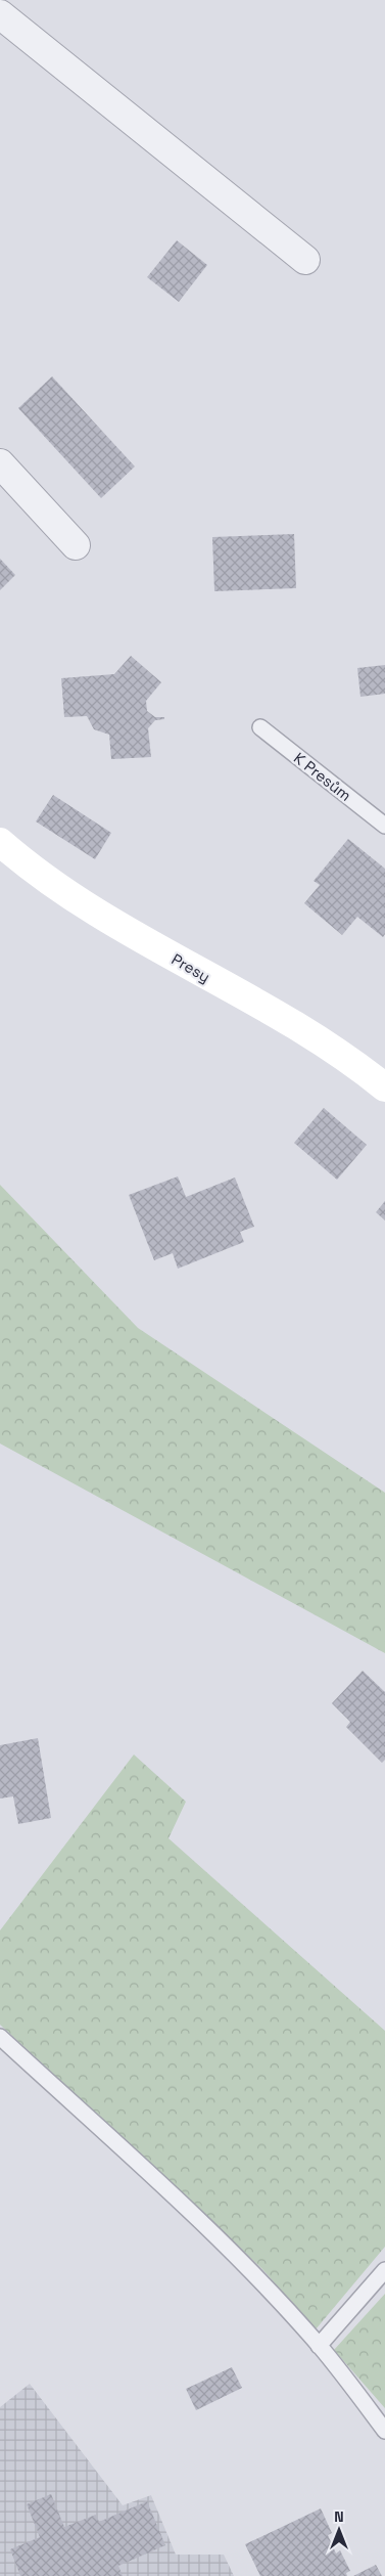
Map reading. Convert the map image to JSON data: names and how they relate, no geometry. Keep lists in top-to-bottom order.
{
  "streets": {
    "street": ["Presy"],
    "lane": ["K Presům"]
  },
  "north": "top"
}
